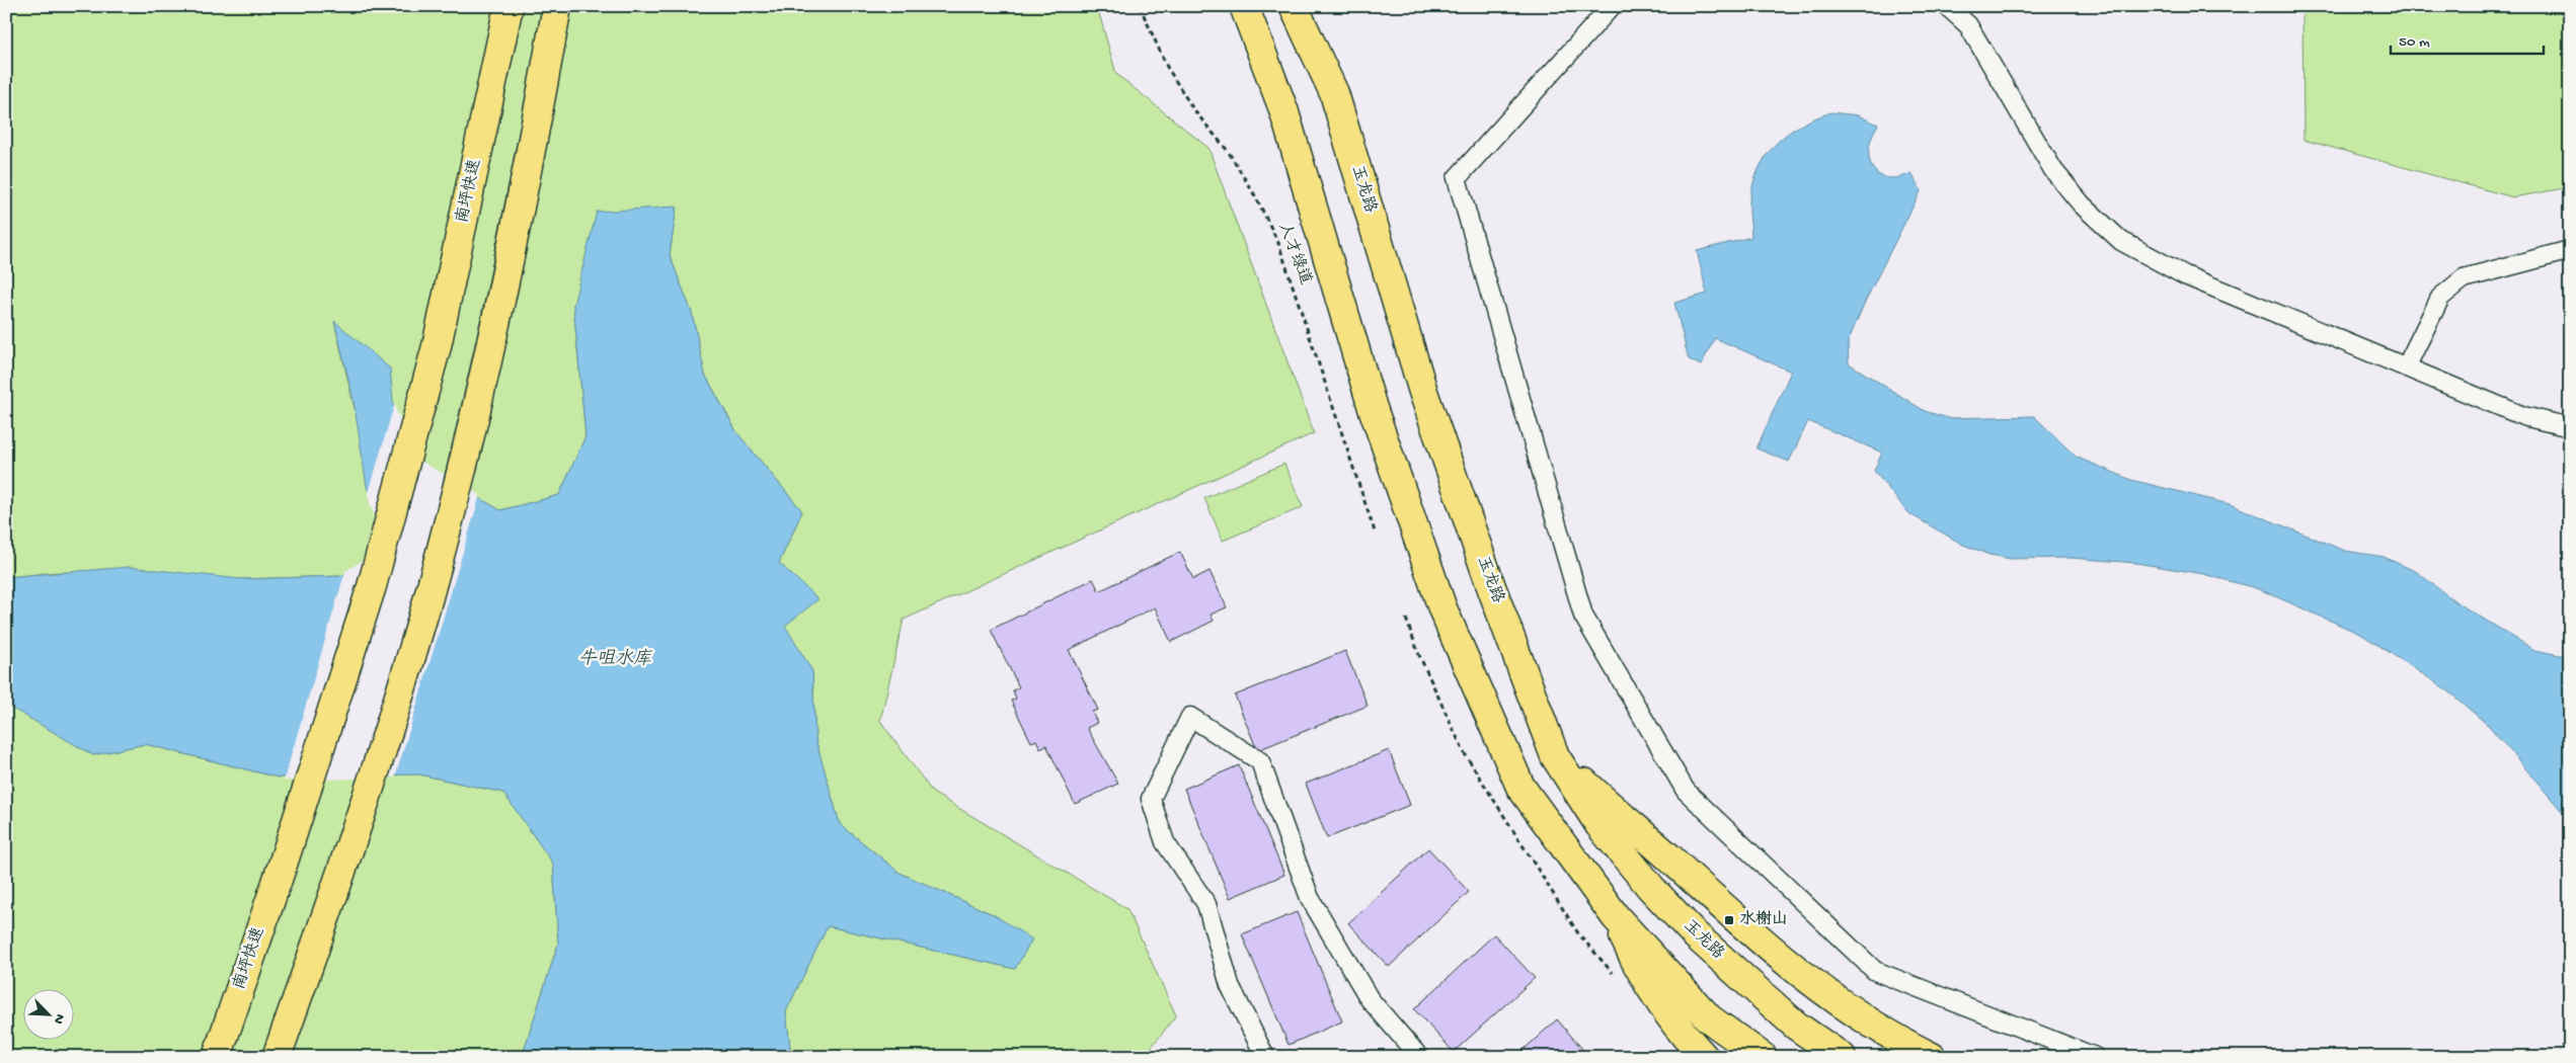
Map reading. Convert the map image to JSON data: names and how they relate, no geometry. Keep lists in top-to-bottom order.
{
  "streets": {
    "main road": ["玉龙路", "南坪快速"],
    "path": ["人才绿道"]
  },
  "water": ["牛咀水库"],
  "places": {
    "transit": ["水榭山"]
  },
  "scale_bar": "50 m",
  "north": "bottom right"
}
